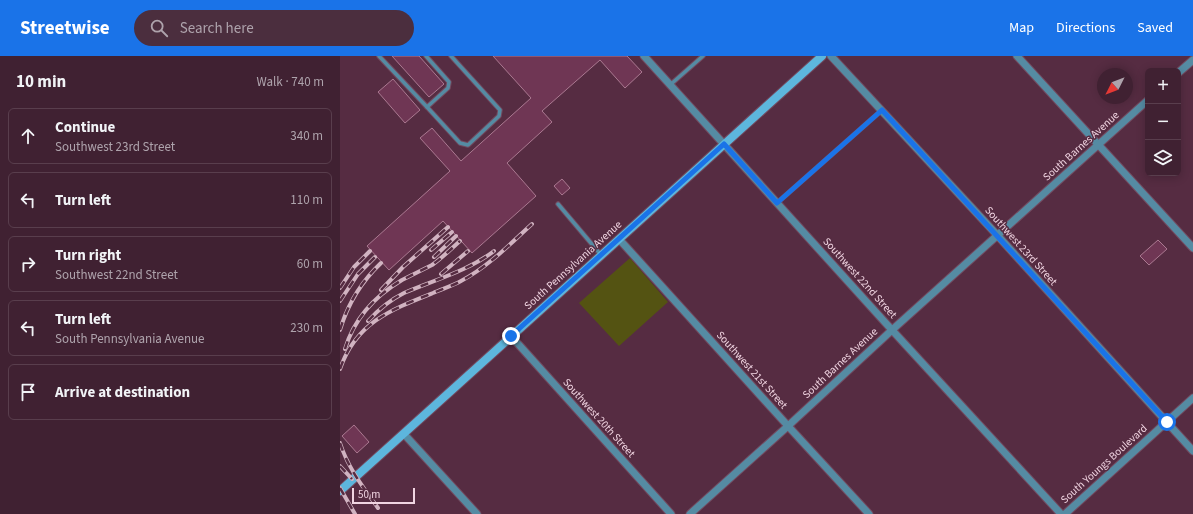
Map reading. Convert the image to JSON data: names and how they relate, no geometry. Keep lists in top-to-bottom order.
{
  "streets": {
    "main road": ["South Pennsylvania Avenue"],
    "street": [
      "South Barnes Avenue",
      "Southwest 23rd Street",
      "Southwest 22nd Street",
      "Southwest 21st Street",
      "Southwest 20th Street",
      "South Youngs Boulevard"
    ]
  },
  "crossings": [
    ["South Barnes Avenue", "Southwest 23rd Street"],
    ["South Barnes Avenue", "Southwest 22nd Street"],
    ["South Barnes Avenue", "Southwest 21st Street"],
    ["Southwest 23rd Street", "South Youngs Boulevard"],
    ["South Pennsylvania Avenue", "Southwest 22nd Street"],
    ["South Pennsylvania Avenue", "Southwest 21st Street"],
    ["South Pennsylvania Avenue", "Southwest 20th Street"]
  ],
  "scale_bar": "50 m",
  "north": "bottom left",
  "page": {
    "header": "Streetwise",
    "search": "Search here",
    "nav": ["Map", "Directions", "Saved"],
    "heading": ["10 min", "Walk · 740 m"],
    "map_buttons": ["+", "−"],
    "list": [
      ["Continue", "Southwest 23rd Street", "340 m"],
      ["Turn left", "110 m"],
      ["Turn right", "Southwest 22nd Street", "60 m"],
      ["Turn left", "South Pennsylvania Avenue", "230 m"],
      "Arrive at destination"
    ],
    "scale": "50 m"
  }
}
